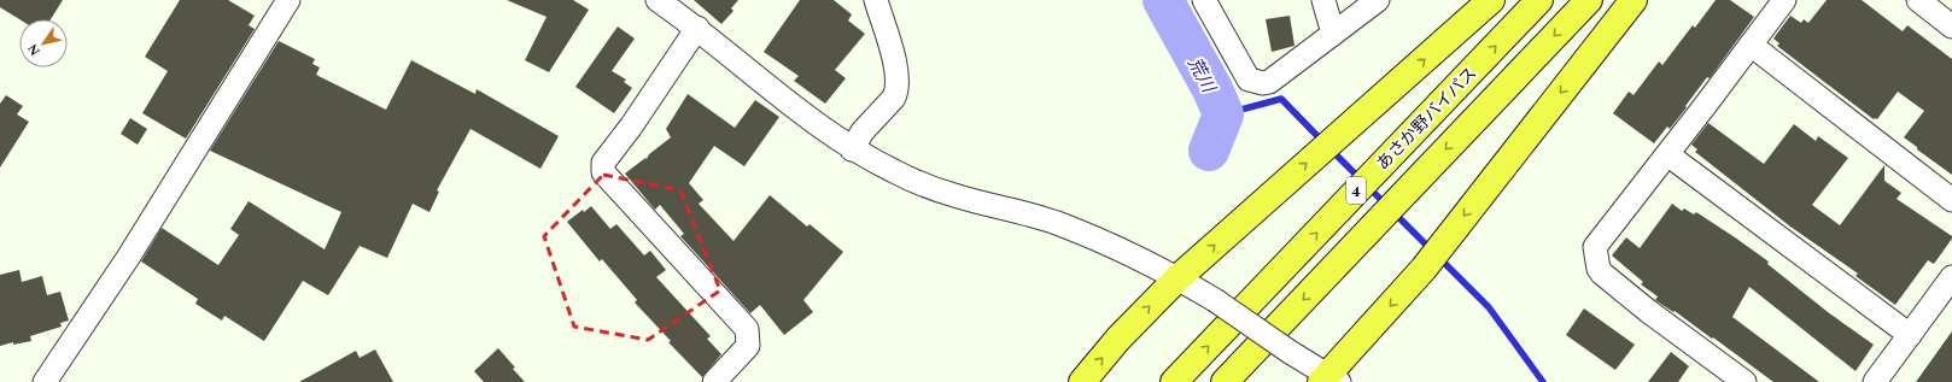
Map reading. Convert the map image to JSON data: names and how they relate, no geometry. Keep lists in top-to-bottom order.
{
  "streets": {
    "highway": ["あさか野バイパス", "4"]
  },
  "water": ["荒川"],
  "north": "bottom left"
}
